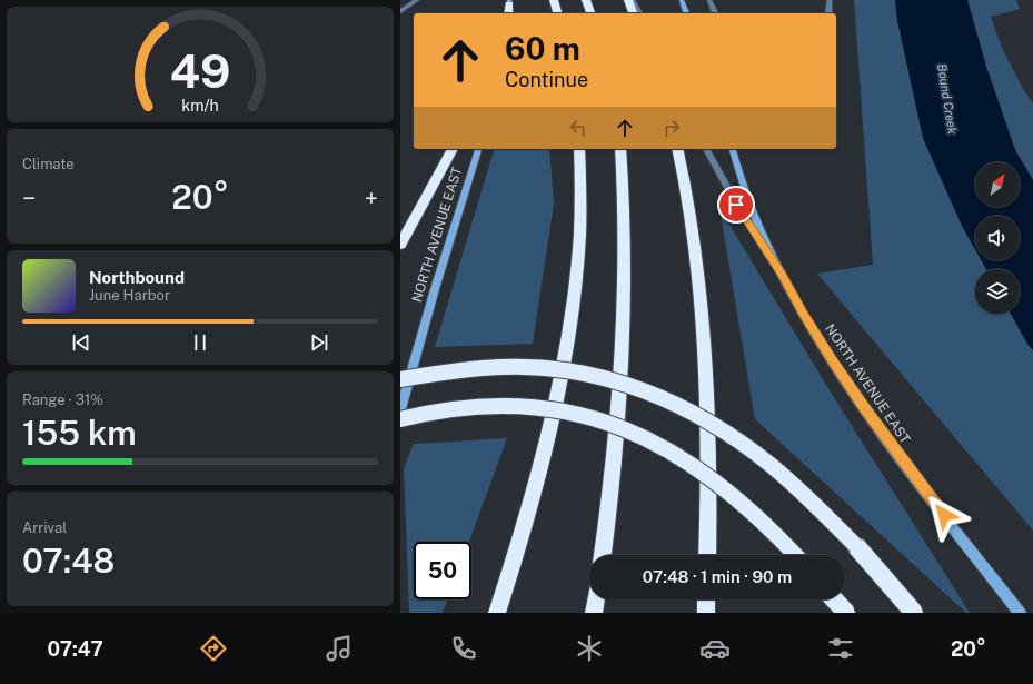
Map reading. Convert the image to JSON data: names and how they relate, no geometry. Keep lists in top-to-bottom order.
{
  "streets": {
    "main road": ["NORTH AVENUE EAST"]
  },
  "water": ["Bound Creek"],
  "north": "top right",
  "page": {
    "turn": ["60 m", "Continue"],
    "tile": [
      "Climate",
      ["Range · 31%", "155 km"],
      ["Arrival", "07:48"]
    ],
    "heat": ["−", "20°", "+"],
    "song": ["Northbound", "June Harbor"],
    "limit": "50",
    "trip": "07:48 · 1 min · 90 m",
    "tabs": ["07:47", "20°"],
    "gauge": ["49", "km/h"]
  }
}
